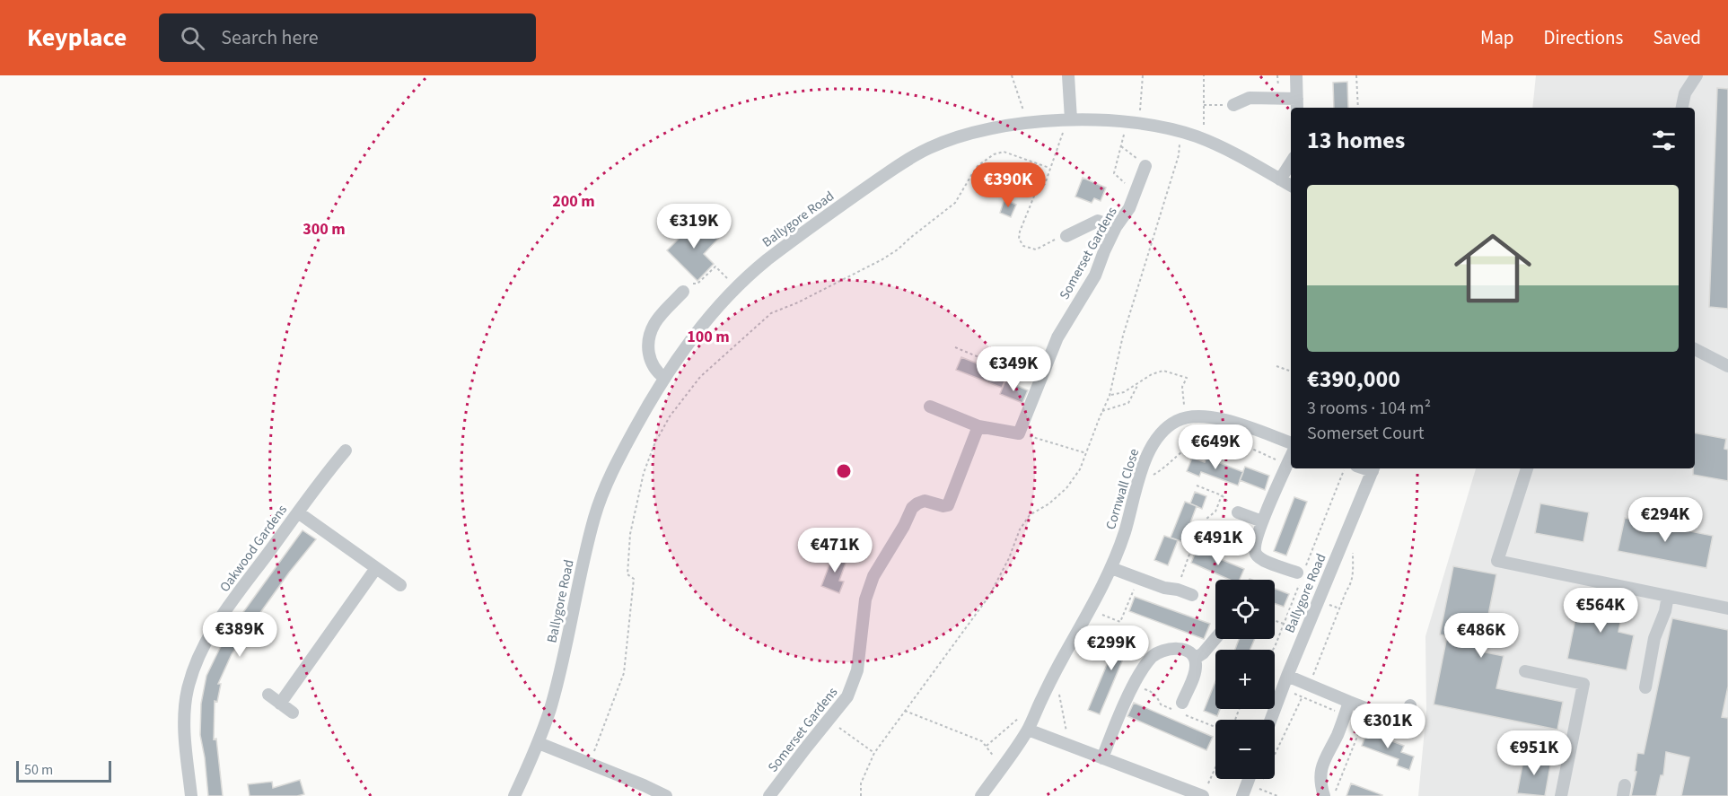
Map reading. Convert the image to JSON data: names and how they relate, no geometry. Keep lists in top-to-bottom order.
{
  "streets": {
    "street": [
      "Ballygore Road",
      "Somerset Gardens",
      "Cornwall Close",
      "Oakwood Gardens"
    ]
  },
  "scale_bar": "50 m",
  "page": {
    "header": "Keyplace",
    "search": "Search here",
    "nav": ["Map", "Directions", "Saved"],
    "heading": "13 homes",
    "price": [
      "€390K",
      "€319K",
      "€349K",
      "€649K",
      "€294K",
      "€491K",
      "€471K",
      "€564K",
      "€389K",
      "€486K",
      "€299K",
      "€301K",
      "€951K"
    ],
    "list": [
      {
        "name": "€390,000",
        "note": "3 rooms · 104 m² · Somerset Court"
      }
    ],
    "map_buttons": ["+", "−"],
    "scale": "50 m"
  },
  "rings": ["200 m", "300 m", "100 m"]
}
